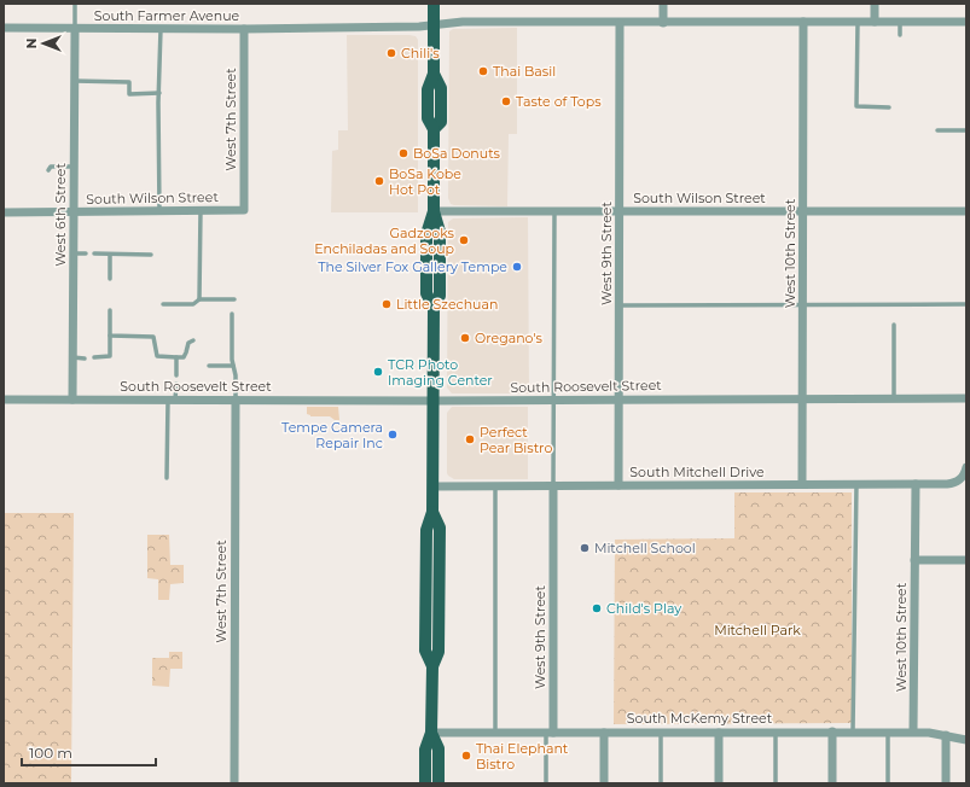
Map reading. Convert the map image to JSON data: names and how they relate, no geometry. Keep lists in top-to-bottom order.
{
  "streets": {
    "street": [
      "South Farmer Avenue",
      "West 7th Street",
      "South Wilson Street",
      "West 6th Street",
      "West 9th Street",
      "West 10th Street",
      "South Roosevelt Street",
      "South Mitchell Drive",
      "South McKemy Street"
    ]
  },
  "crossings": [
    ["South Farmer Avenue", "West 7th Street"],
    ["South Farmer Avenue", "West 6th Street"],
    ["South Farmer Avenue", "West 9th Street"],
    ["South Farmer Avenue", "West 10th Street"],
    ["West 7th Street", "South Wilson Street"],
    ["West 7th Street", "South Roosevelt Street"],
    ["South Wilson Street", "West 6th Street"],
    ["South Wilson Street", "West 9th Street"],
    ["South Wilson Street", "West 10th Street"],
    ["West 6th Street", "South Roosevelt Street"],
    ["West 9th Street", "South Roosevelt Street"],
    ["West 9th Street", "South Mitchell Drive"],
    ["West 9th Street", "South McKemy Street"],
    ["West 10th Street", "South Roosevelt Street"],
    ["West 10th Street", "South Mitchell Drive"],
    ["West 10th Street", "South McKemy Street"]
  ],
  "parks": ["Mitchell Park"],
  "places": [
    "Chili's",
    "Thai Basil",
    "Taste of Tops",
    "BoSa Donuts",
    "BoSa Kobe Hot Pot",
    "Gadzooks Enchiladas and Soup",
    "The Silver Fox Gallery Tempe",
    "Little Szechuan",
    "Oregano's",
    "TCR Photo Imaging Center",
    "Tempe Camera Repair Inc",
    "Perfect Pear Bistro",
    "Mitchell School",
    "Child's Play",
    "Thai Elephant Bistro"
  ],
  "scale_bar": "100 m",
  "north": "left"
}
